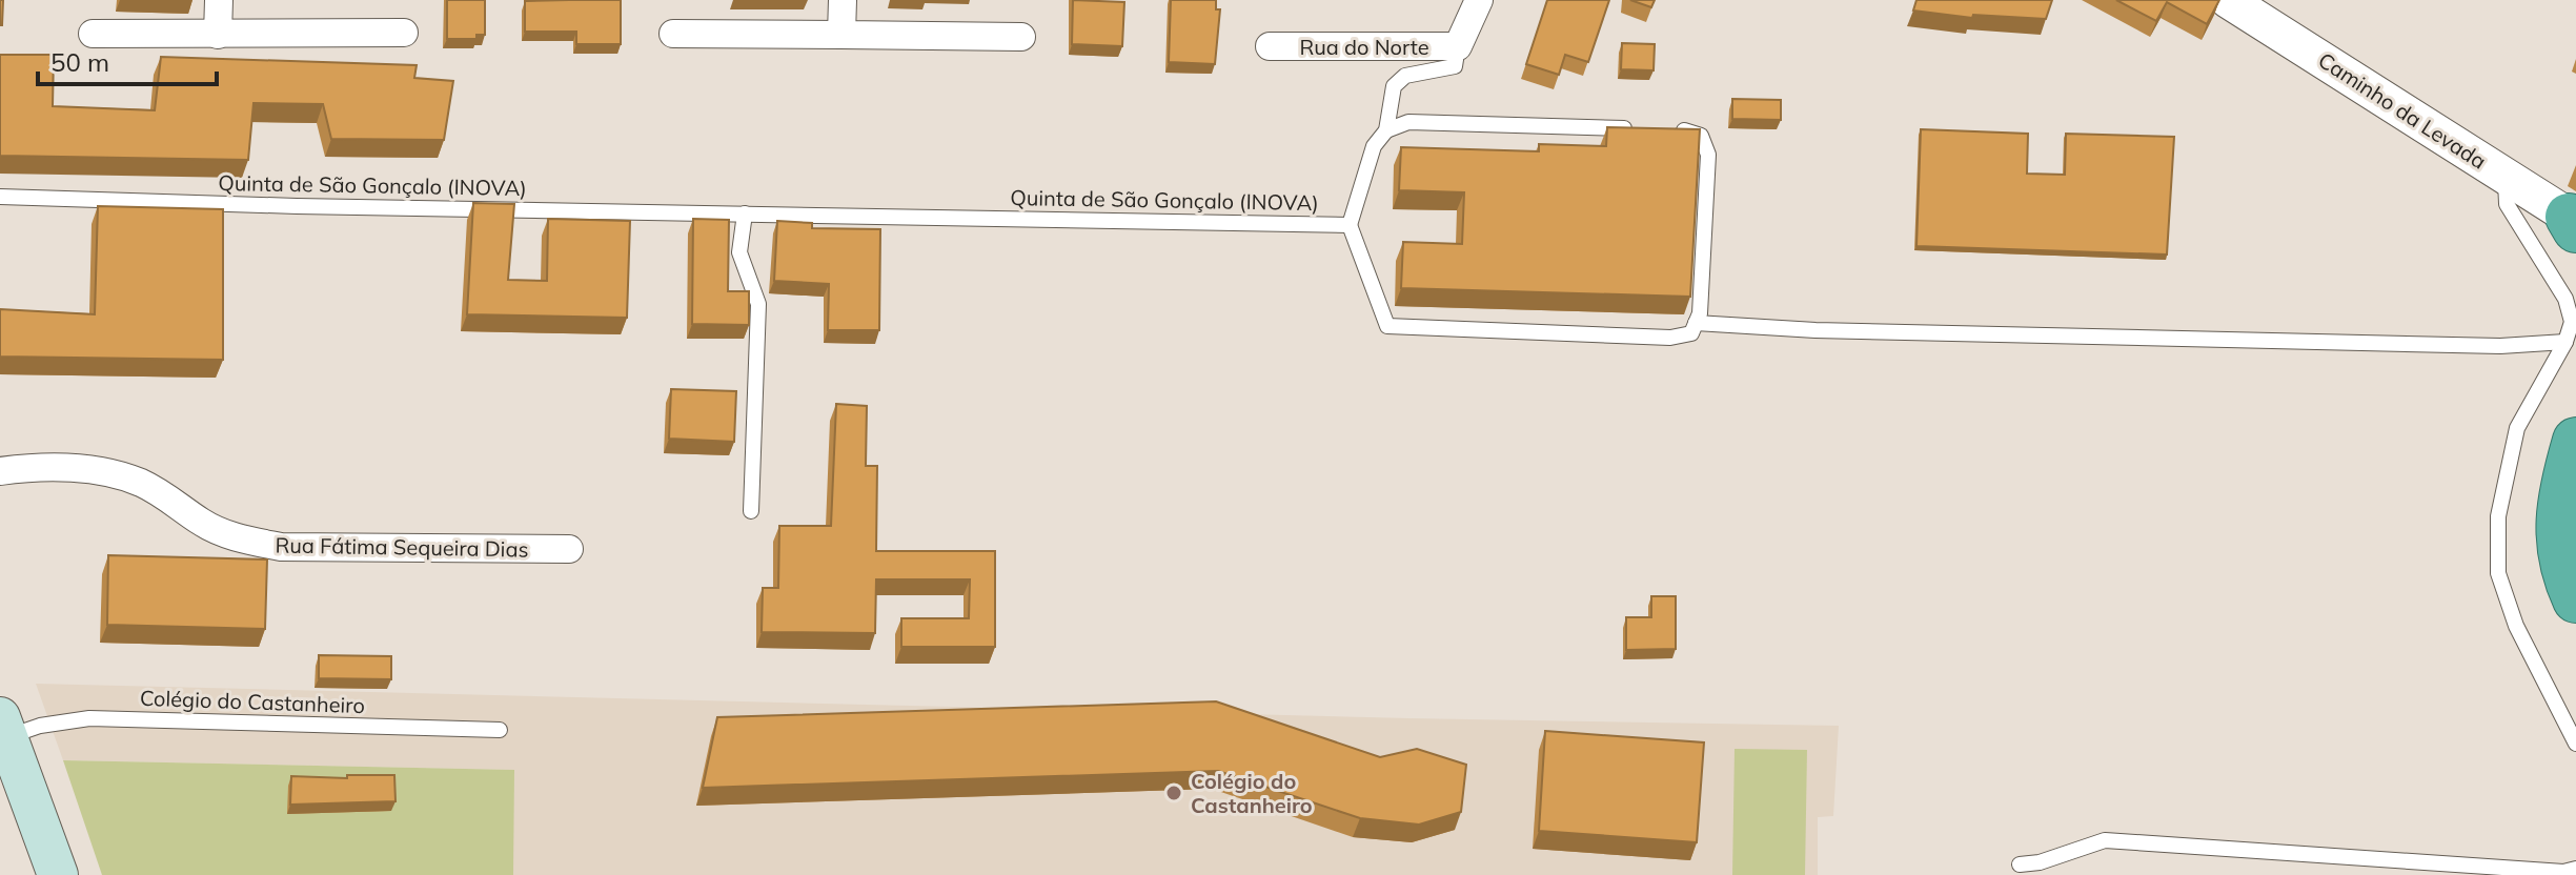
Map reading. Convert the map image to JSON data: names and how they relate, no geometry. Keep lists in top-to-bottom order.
{
  "streets": {
    "street": ["Rua do Norte", "Caminho da Levada", "Rua Fátima Sequeira Dias"],
    "lane": ["Quinta de São Gonçalo (INOVA)", "Colégio do Castanheiro"]
  },
  "places": ["Colégio do Castanheiro"],
  "scale_bar": "50 m"
}
